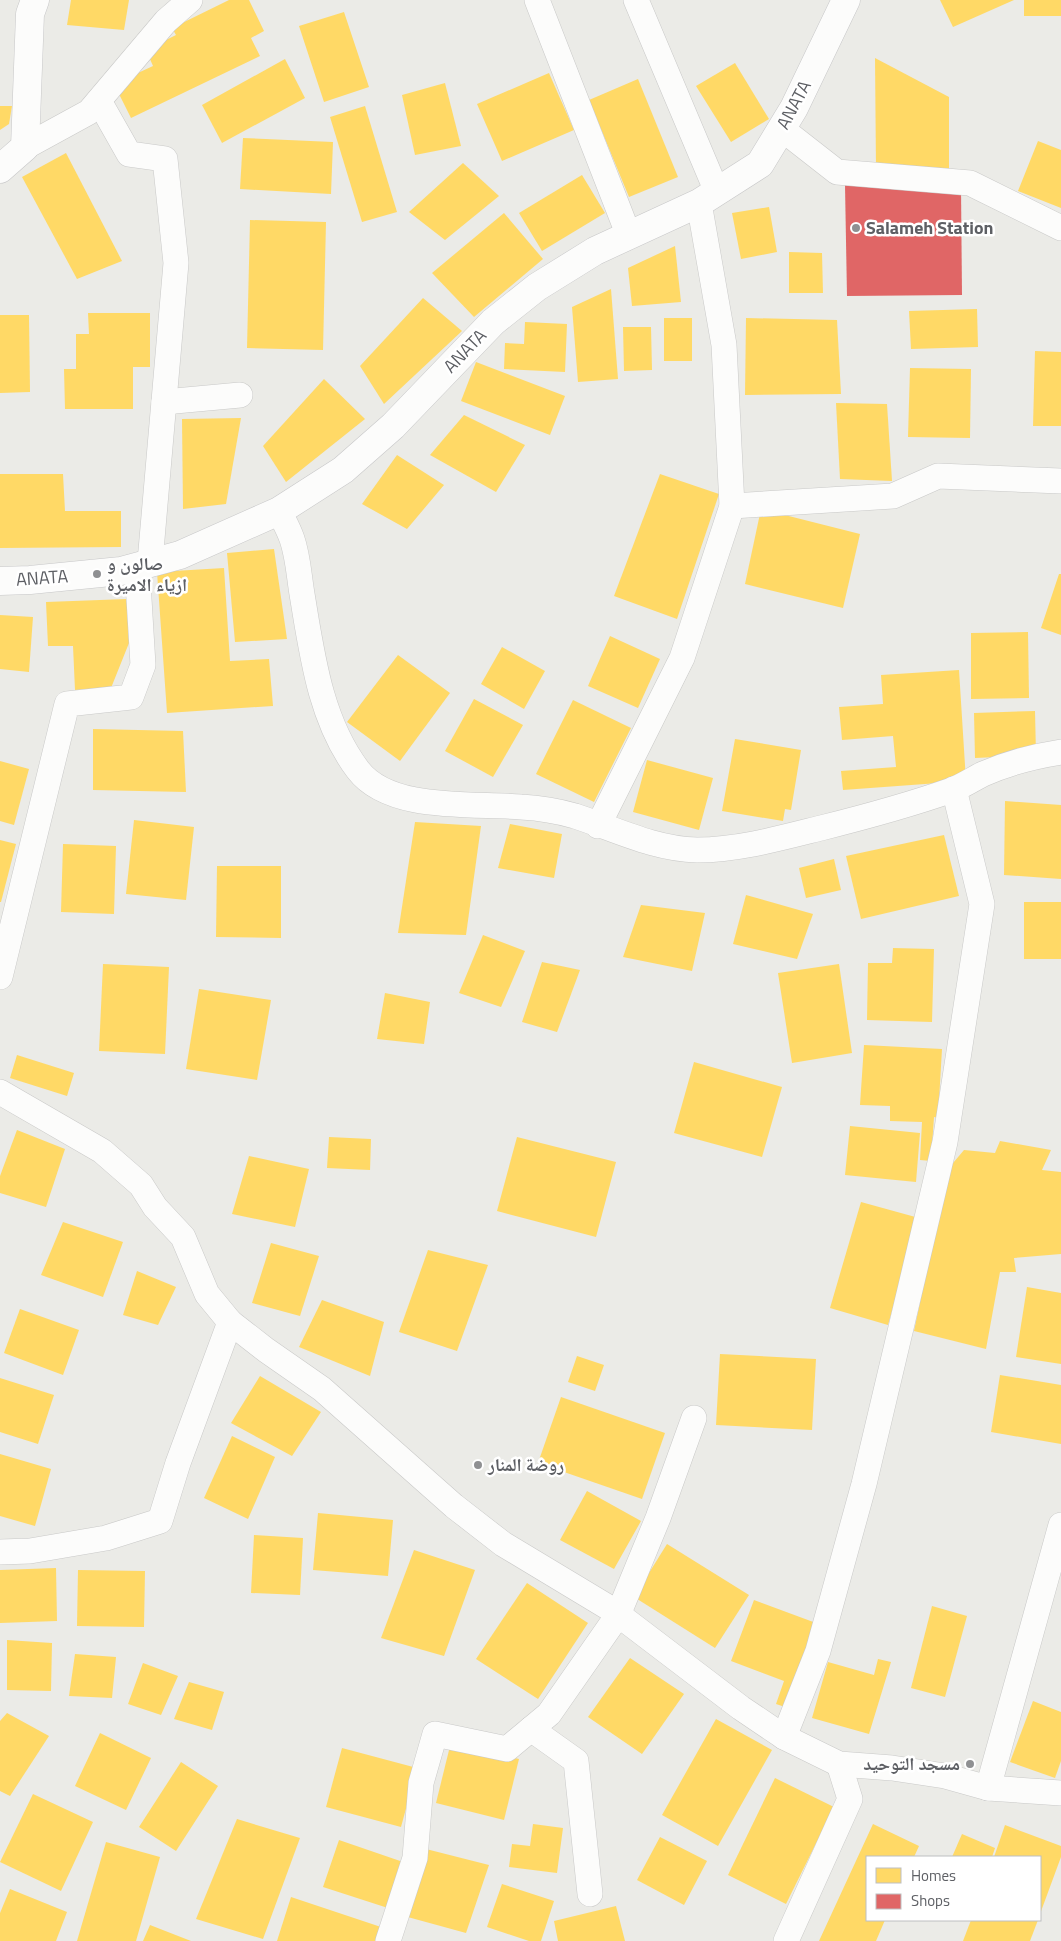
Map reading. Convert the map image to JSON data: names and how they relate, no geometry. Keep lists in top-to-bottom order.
{
  "streets": {
    "street": ["ANATA"]
  },
  "places": [
    "Salameh Station",
    "صالون و ازياء الاميرة",
    "روضة المنار",
    "مسجد التوحيد"
  ],
  "legend": ["Homes", "Shops"]
}
